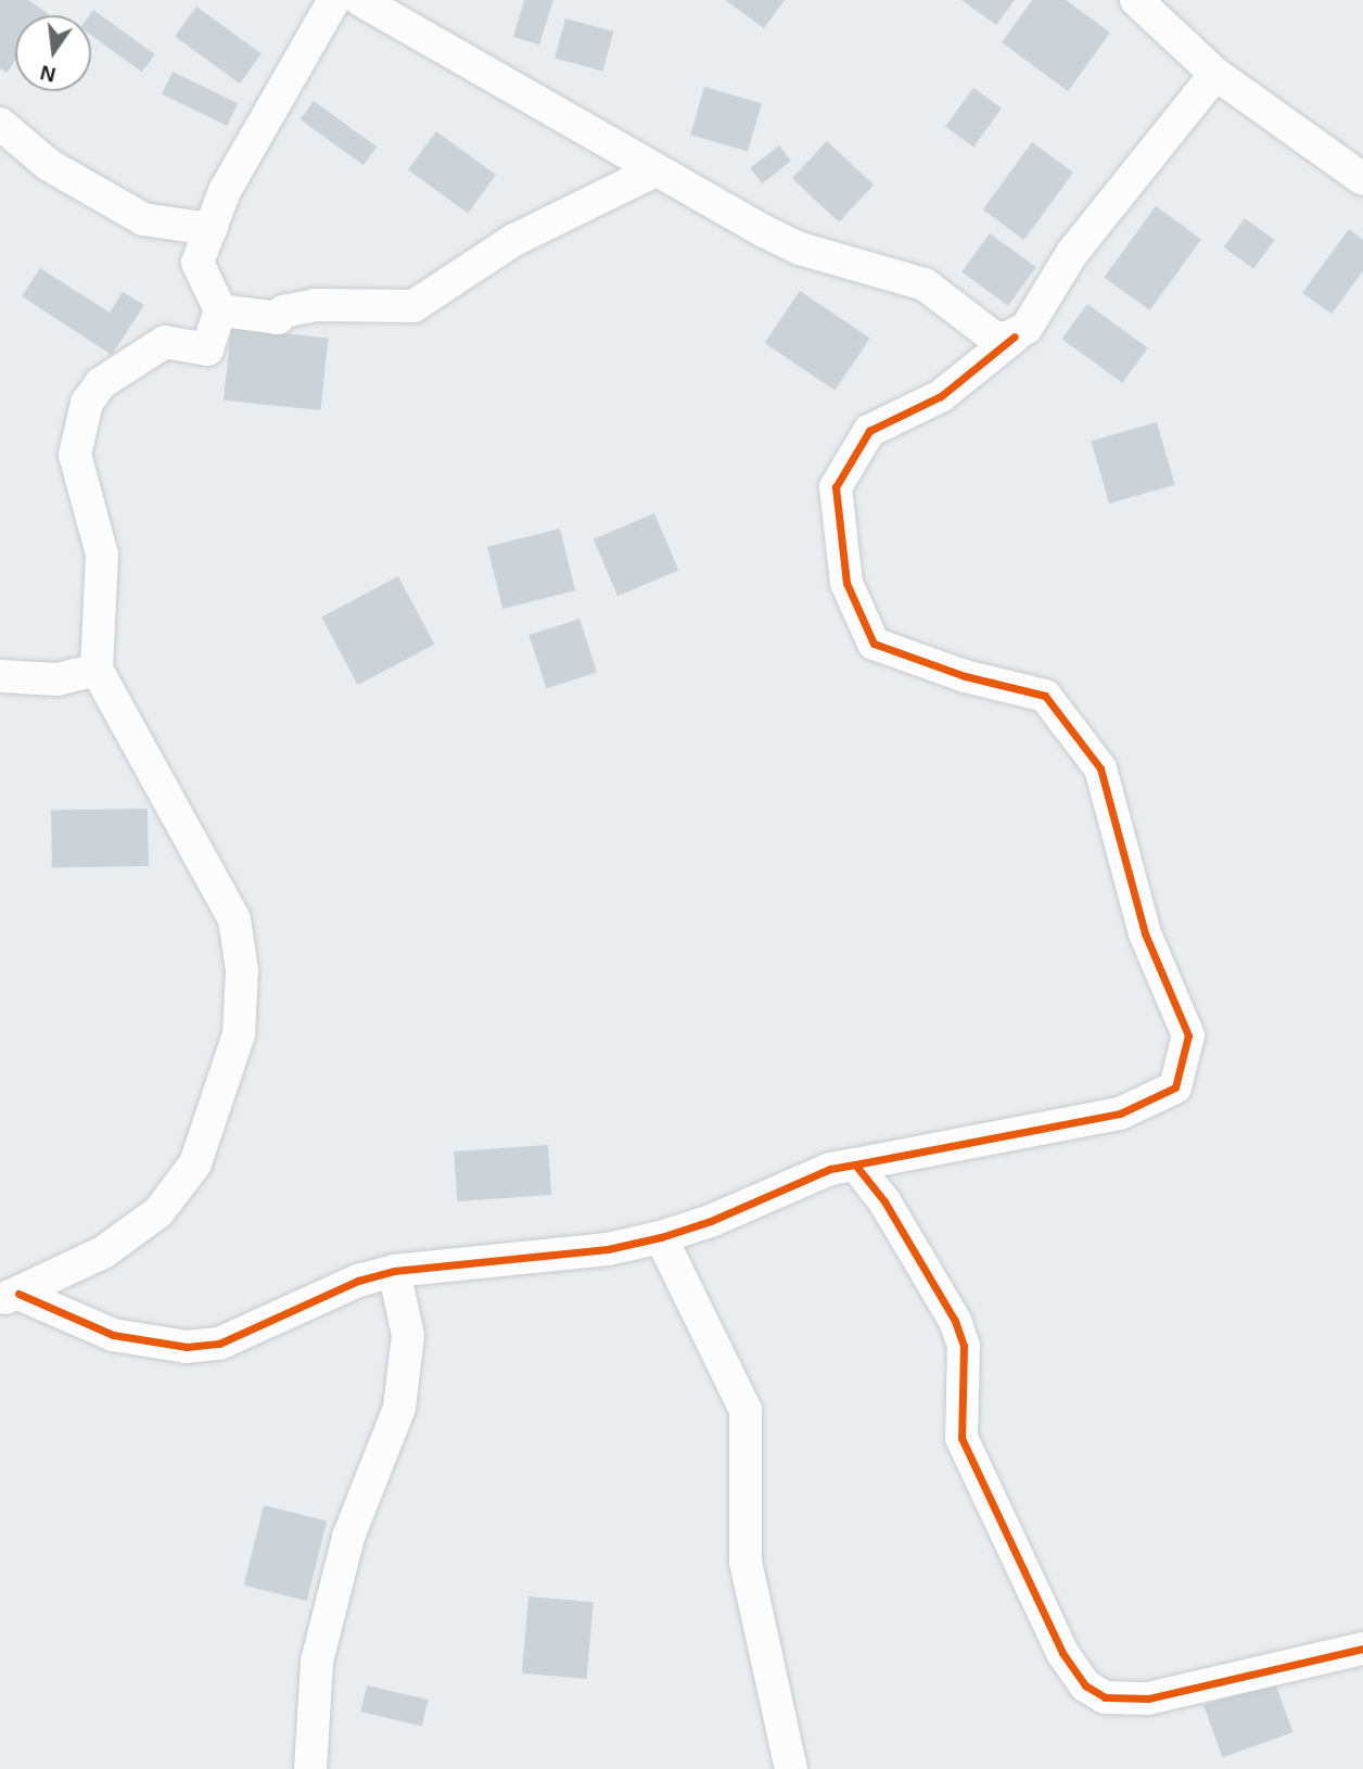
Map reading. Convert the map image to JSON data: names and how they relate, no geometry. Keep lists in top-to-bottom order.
{
  "north": "bottom"
}
